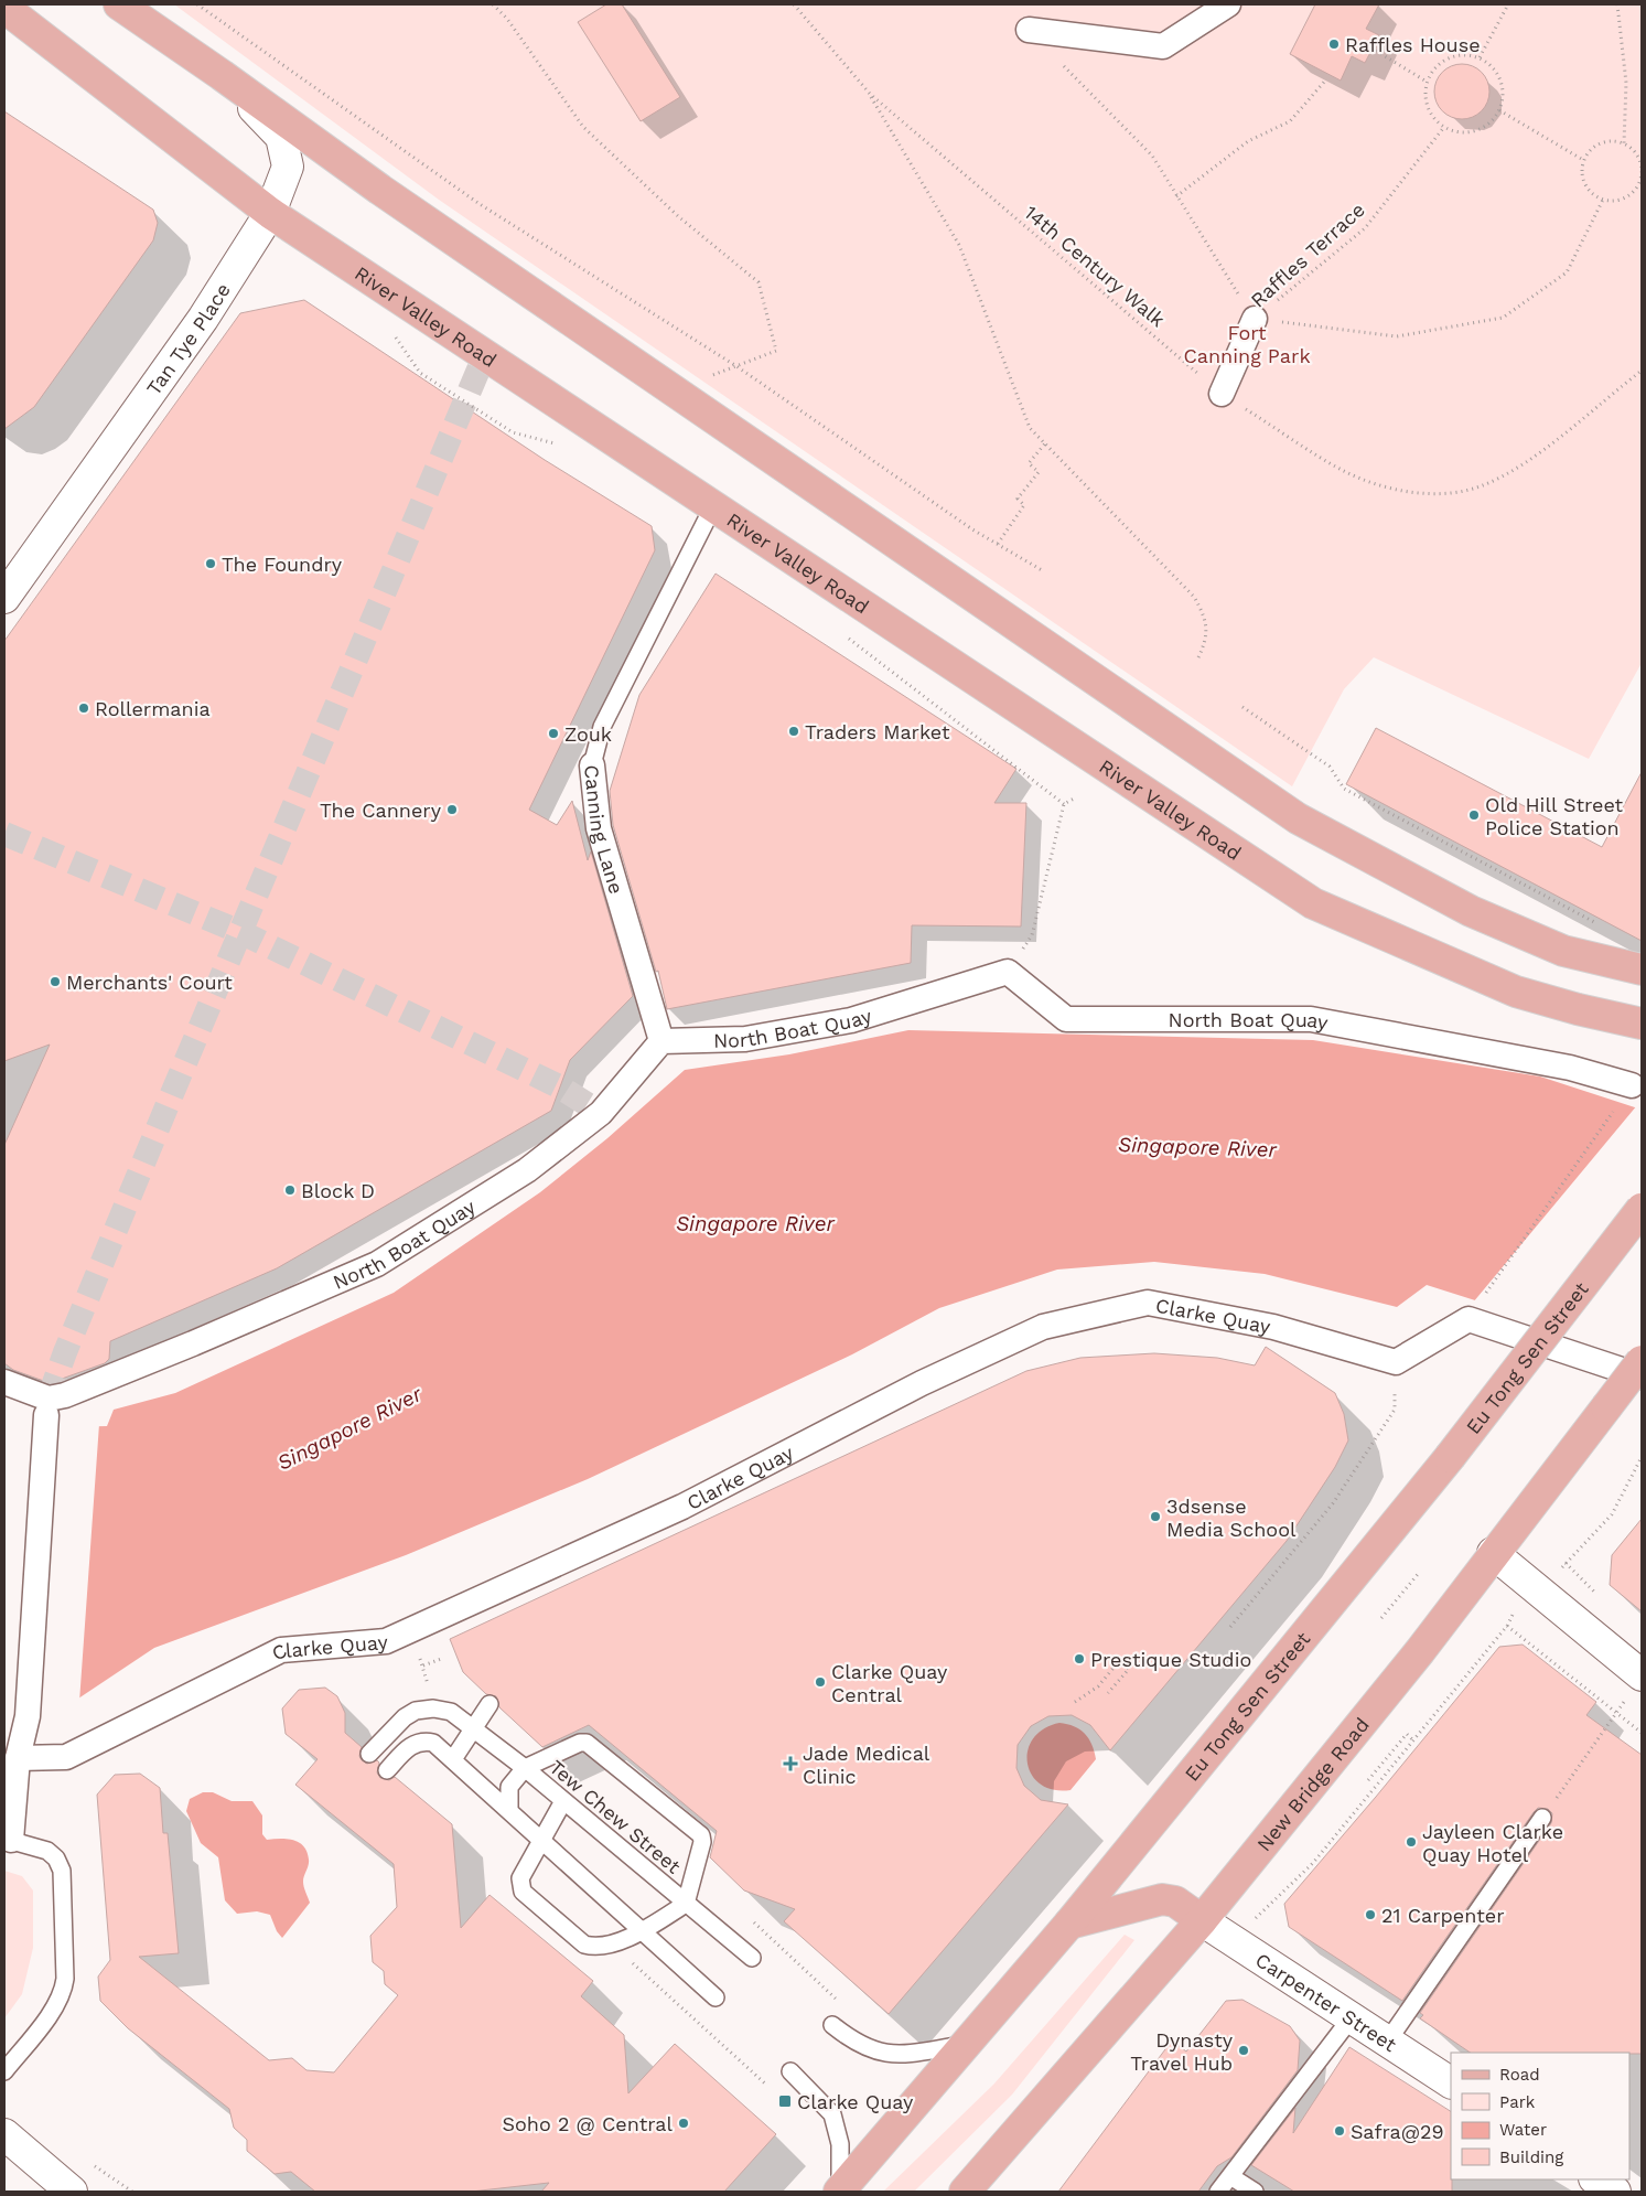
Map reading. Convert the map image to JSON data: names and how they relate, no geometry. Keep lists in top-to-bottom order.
{
  "streets": {
    "main road": ["River Valley Road", "Eu Tong Sen Street", "New Bridge Road"],
    "street": [
      "Tan Tye Place",
      "Canning Lane",
      "North Boat Quay",
      "Clarke Quay",
      "Carpenter Street"
    ],
    "lane": ["Tew Chew Street"],
    "path": ["Raffles Terrace", "14th Century Walk"]
  },
  "crossings": [
    ["River Valley Road", "Tan Tye Place"],
    ["River Valley Road", "Canning Lane"],
    ["Canning Lane", "North Boat Quay"],
    ["New Bridge Road", "Carpenter Street"]
  ],
  "water": ["Singapore River"],
  "parks": ["Fort Canning Park"],
  "places": {
    "other": [
      "Raffles House",
      "The Foundry",
      "Rollermania",
      "Traders Market",
      "Zouk",
      "The Cannery",
      "Old Hill Street Police Station",
      "Merchants' Court",
      "Block D",
      "3dsense Media School",
      "Prestique Studio",
      "Clarke Quay Central",
      "Jayleen Clarke Quay Hotel",
      "21 Carpenter",
      "Dynasty Travel Hub",
      "Soho 2 @ Central",
      "Safra@29"
    ],
    "health": ["Jade Medical Clinic"],
    "transit": ["Clarke Quay"]
  },
  "legend": [
    "Road",
    "Park",
    "Water",
    "Building"
  ]
}
